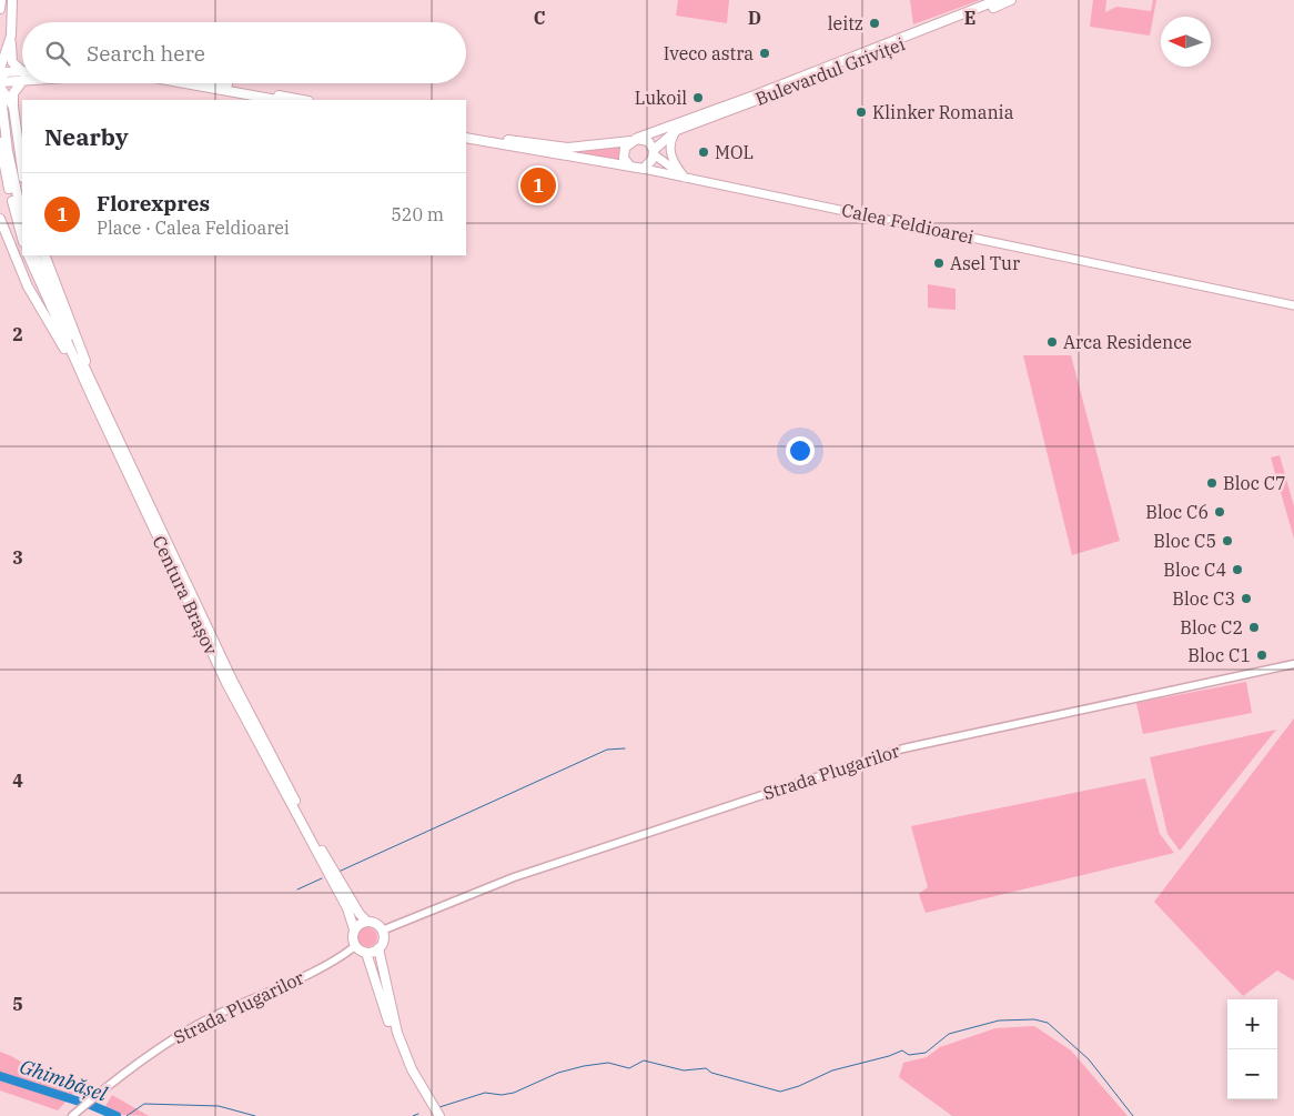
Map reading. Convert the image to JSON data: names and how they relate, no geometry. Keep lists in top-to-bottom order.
{
  "streets": {
    "main road": ["Bulevardul Griviței", "Calea Feldioarei", "Centura Brașov"],
    "street": ["Strada Plugarilor"]
  },
  "crossings": [
    ["Bulevardul Griviței", "Calea Feldioarei"],
    ["Centura Brașov", "Strada Plugarilor"]
  ],
  "water": ["Ghimbășel"],
  "places": [
    "leitz",
    "Iveco astra",
    "Lukoil",
    "Klinker Romania",
    "MOL",
    "Asel Tur",
    "Arca Residence",
    "Bloc C7",
    "Bloc C6",
    "Bloc C5",
    "Bloc C4",
    "Bloc C3",
    "Bloc C2",
    "Bloc C1"
  ],
  "north": "left",
  "page": {
    "search": "Search here",
    "heading": "Nearby",
    "pins": "1",
    "list": [
      {
        "mark": "1",
        "name": "Florexpres",
        "note": "Place · Calea Feldioarei",
        "value": "520 m"
      }
    ],
    "map_buttons": ["+", "−"]
  },
  "grid": {
    "columns": ["C", "D", "E"],
    "rows": [
      "2",
      "3",
      "4",
      "5"
    ]
  }
}
